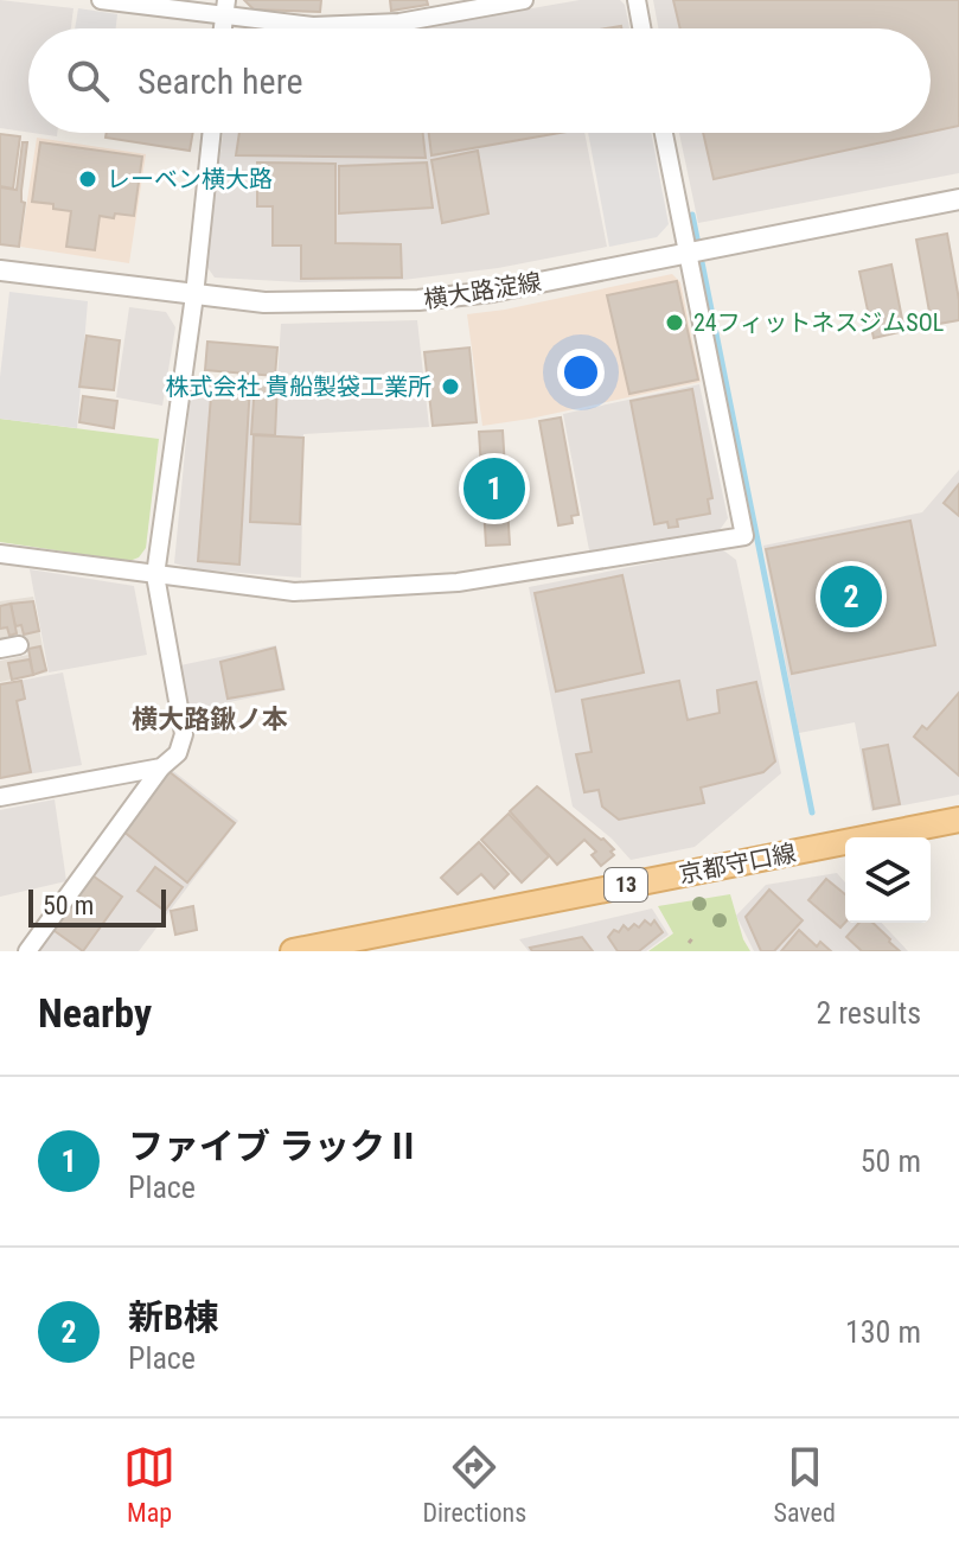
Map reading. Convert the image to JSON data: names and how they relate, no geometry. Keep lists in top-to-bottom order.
{
  "streets": {
    "main road": ["京都守口線", "13"],
    "street": ["横大路淀線"]
  },
  "districts": ["横大路鍬ノ本"],
  "places": ["レーベン横大路", "24フィットネスジムSOL", "株式会社 貴船製袋工業所"],
  "scale_bar": "50 m",
  "page": {
    "search": "Search here",
    "pins": ["1", "2"],
    "scale": "50 m",
    "heading": ["Nearby", "2 results"],
    "list": [
      {
        "mark": "1",
        "name": "ファイブ ラックⅡ",
        "note": "Place",
        "value": "50 m"
      },
      {
        "mark": "2",
        "name": "新B棟",
        "note": "Place",
        "value": "130 m"
      }
    ],
    "nav": ["Map", "Directions", "Saved"]
  }
}
